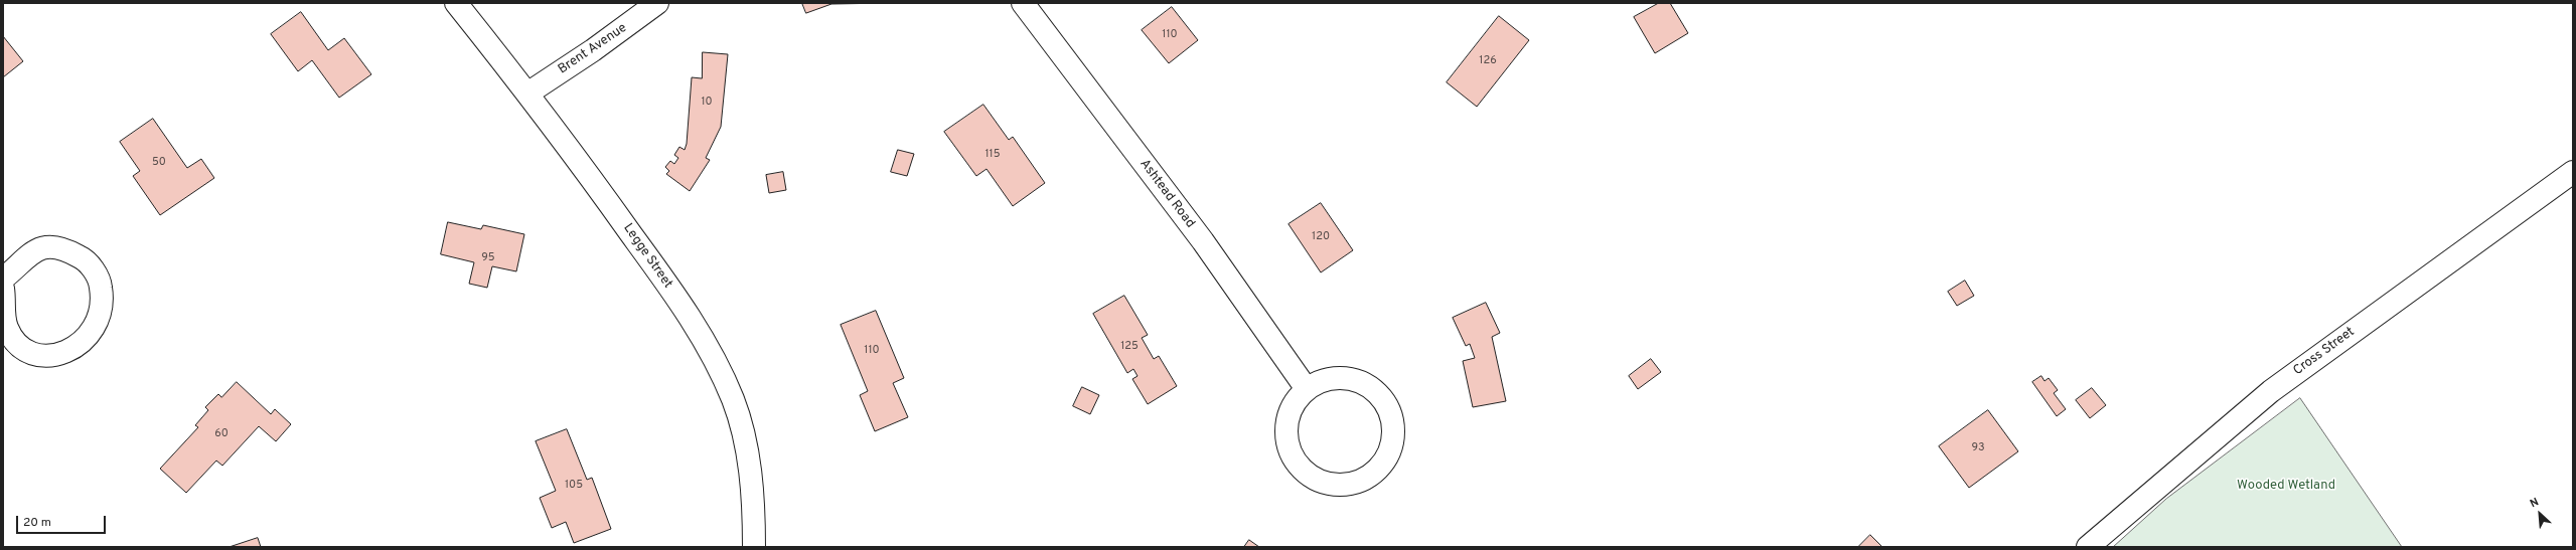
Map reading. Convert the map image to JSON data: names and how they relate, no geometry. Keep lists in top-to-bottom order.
{
  "streets": {
    "street": [
      "Brent Avenue",
      "Ashtead Road",
      "Legge Street",
      "Cross Street"
    ]
  },
  "crossings": [
    ["Brent Avenue", "Legge Street"]
  ],
  "parks": ["Wooded Wetland"],
  "house_numbers": [
    "110",
    "126",
    "10",
    "115",
    "50",
    "120",
    "95",
    "125",
    "110",
    "60",
    "93",
    "105"
  ],
  "scale_bar": "20 m",
  "north": "top left"
}
